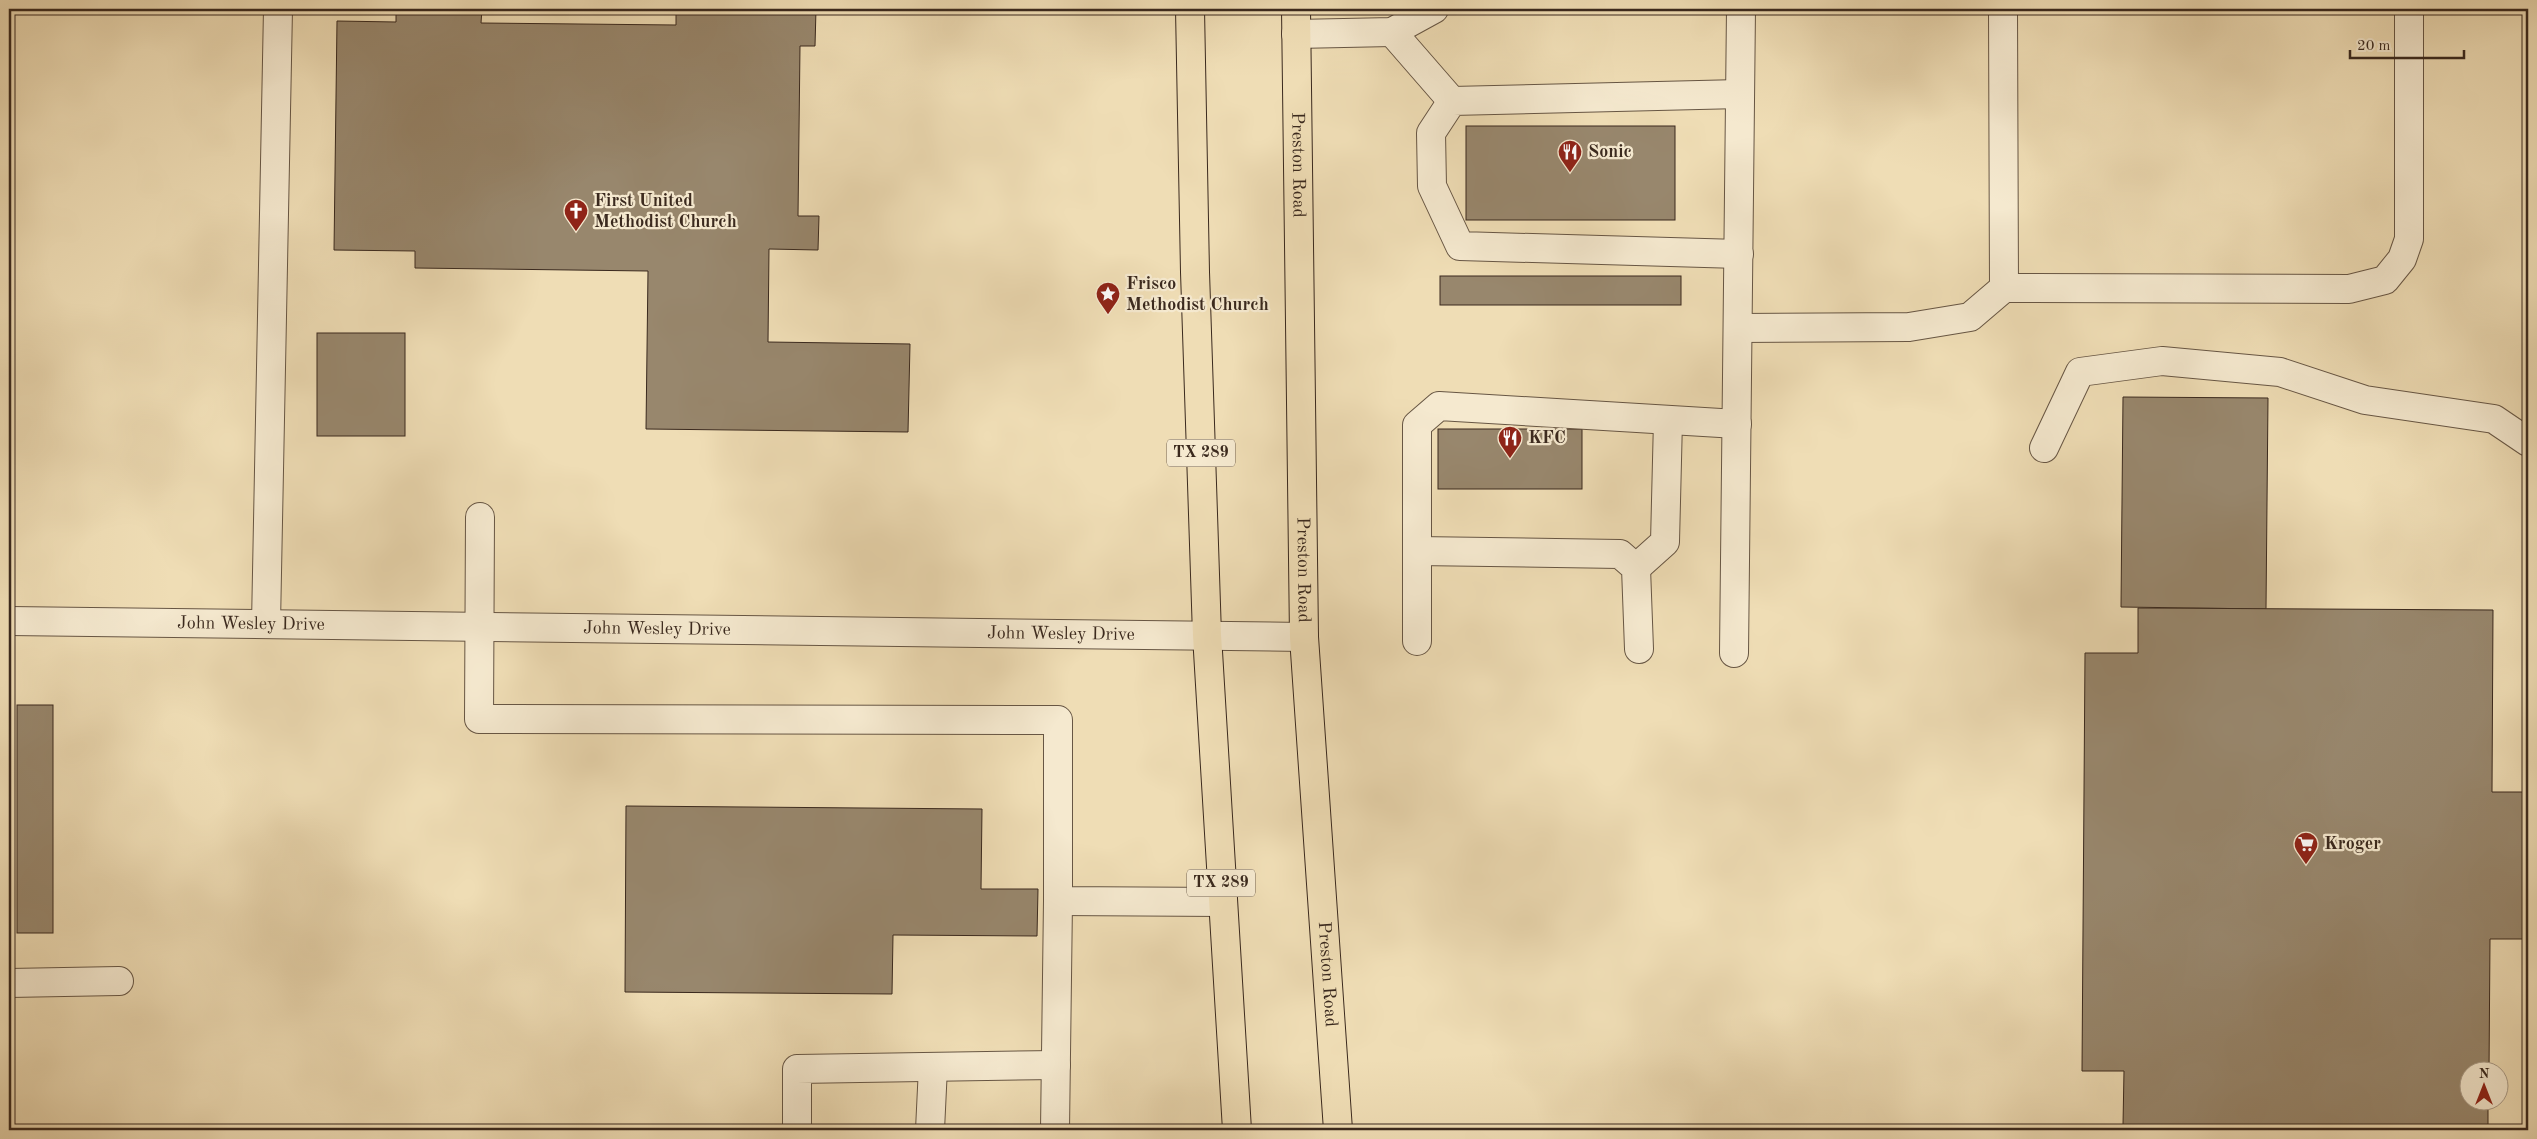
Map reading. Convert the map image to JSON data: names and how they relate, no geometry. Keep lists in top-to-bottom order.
{
  "streets": {
    "main road": ["Preston Road", "TX 289"],
    "street": ["John Wesley Drive"]
  },
  "crossings": [
    ["Preston Road", "John Wesley Drive"],
    ["TX 289", "John Wesley Drive"]
  ],
  "places": {
    "restaurant": ["Sonic", "KFC"],
    "church": ["First United Methodist Church"],
    "place": ["Frisco Methodist Church"],
    "supermarket": ["Kroger"]
  },
  "scale_bar": "20 m",
  "north": "top"
}
